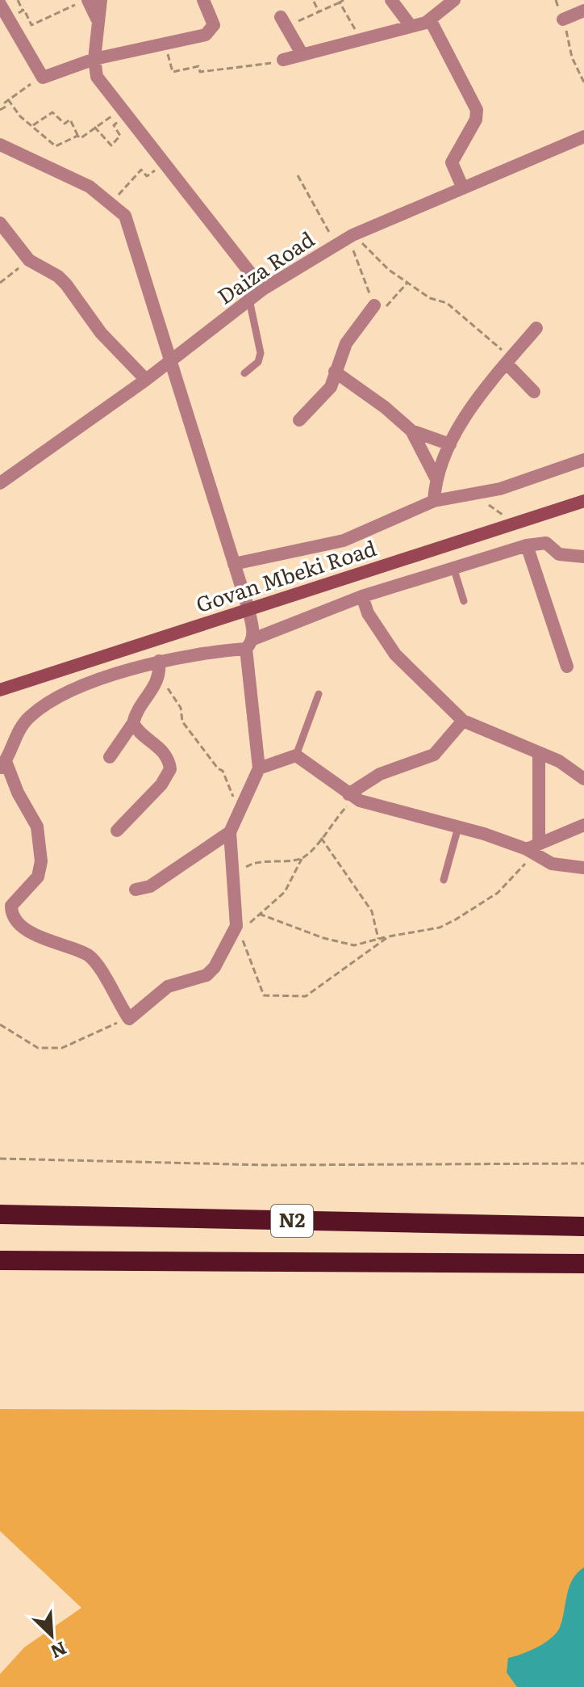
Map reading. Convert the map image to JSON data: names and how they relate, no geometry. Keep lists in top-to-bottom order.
{
  "streets": {
    "highway": ["N2"],
    "main road": ["Govan Mbeki Road"],
    "street": ["Daiza Road"]
  },
  "north": "bottom right"
}
